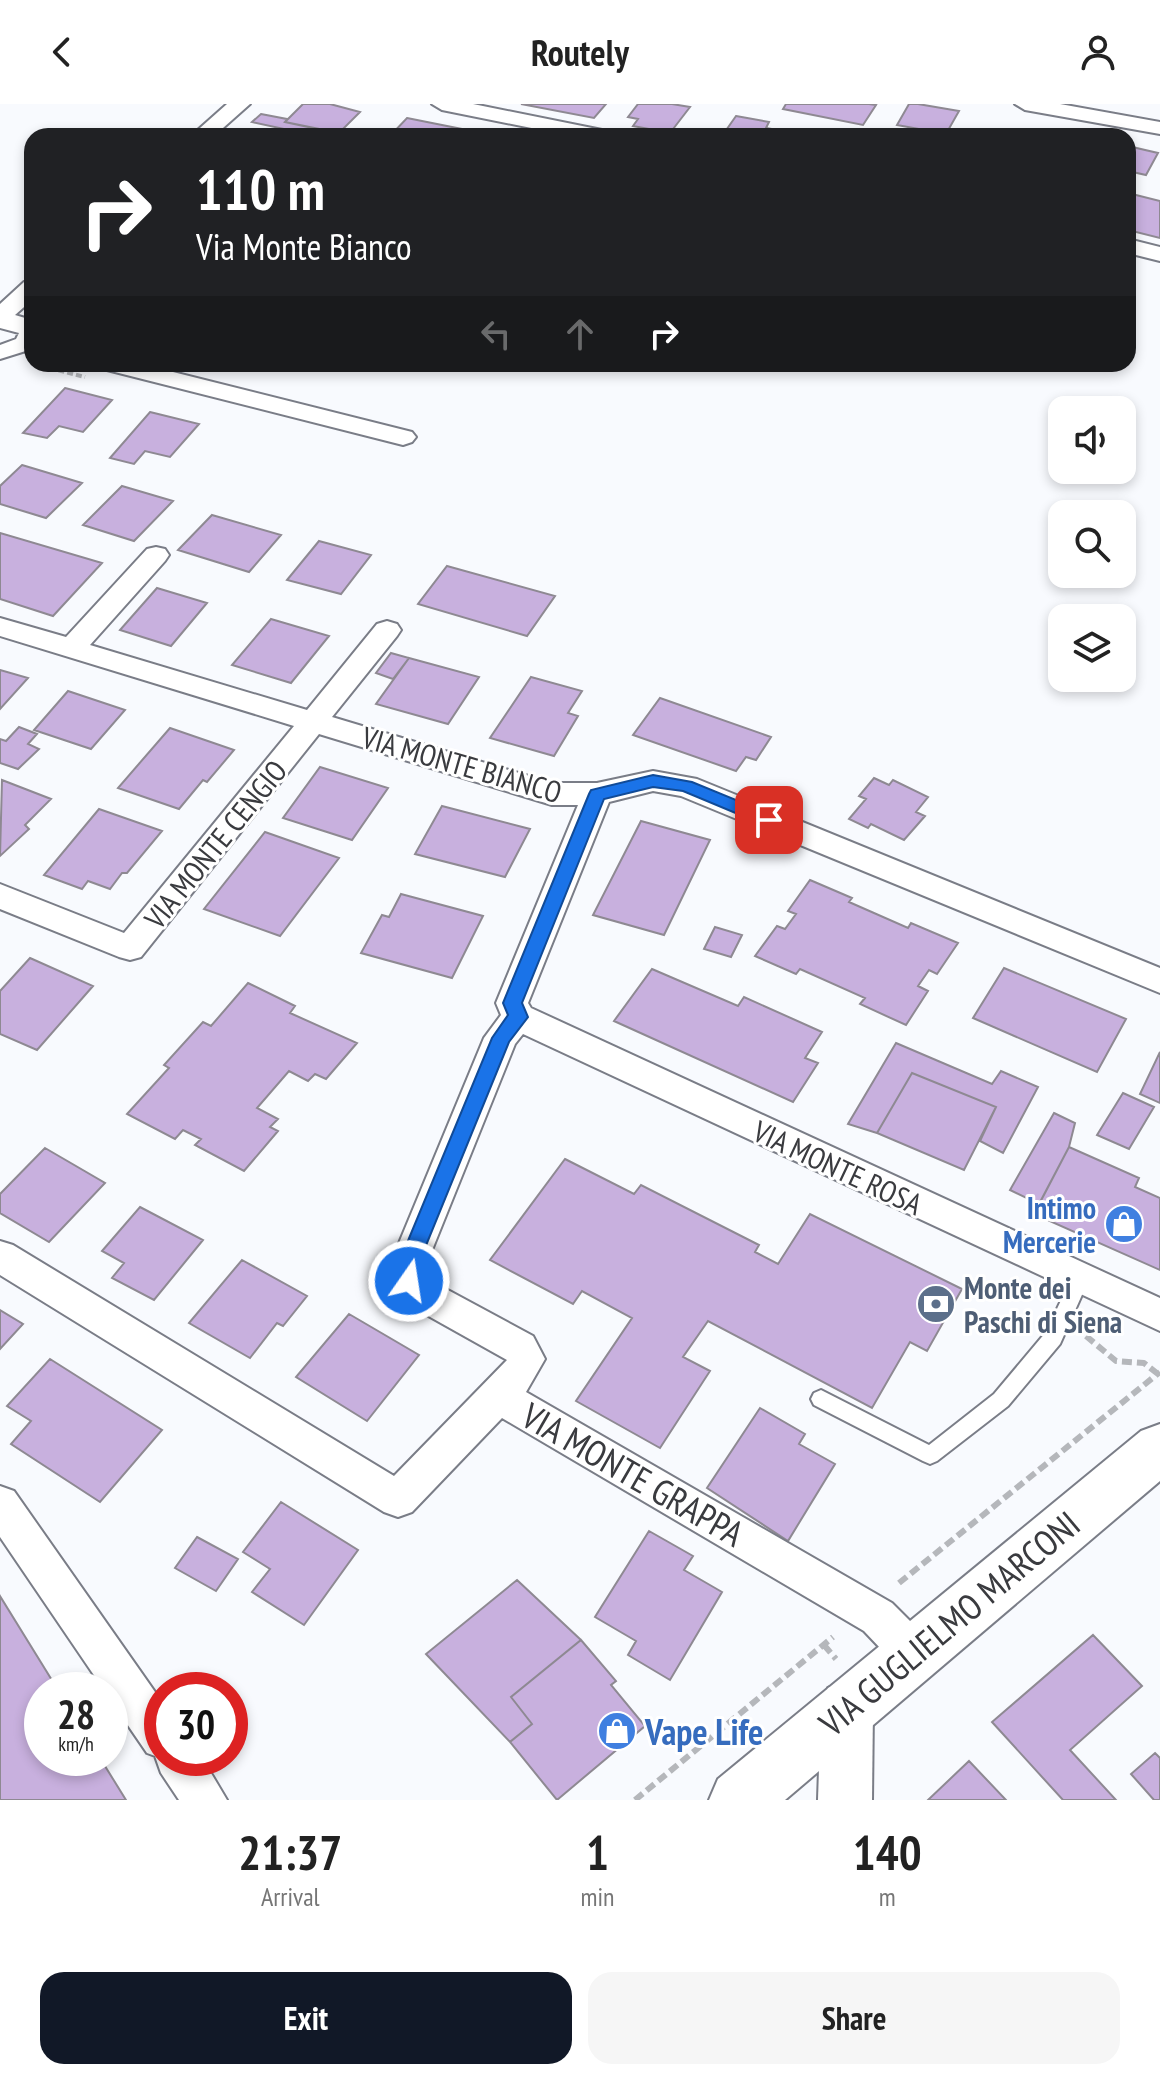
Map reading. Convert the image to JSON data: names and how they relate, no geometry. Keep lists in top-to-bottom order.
{
  "streets": {
    "main road": ["VIA GUGLIELMO MARCONI"],
    "street": [
      "VIA MONTE BIANCO",
      "VIA MONTE CENGIO",
      "VIA MONTE ROSA",
      "VIA MONTE GRAPPA"
    ]
  },
  "crossings": [
    ["VIA MONTE BIANCO", "VIA MONTE CENGIO"],
    ["VIA MONTE GRAPPA", "VIA GUGLIELMO MARCONI"]
  ],
  "places": {
    "shop": ["Intimo Mercerie", "Vape Life"],
    "bank": ["Monte dei Paschi di Siena"]
  },
  "page": {
    "header": "Routely",
    "turn": ["110 m", "Via Monte Bianco"],
    "speed": "28 km/h",
    "limit": "30",
    "eta": [
      "21:37",
      "Arrival",
      "1",
      "min",
      "140",
      "m"
    ],
    "buttons": ["Exit", "Share"]
  }
}
